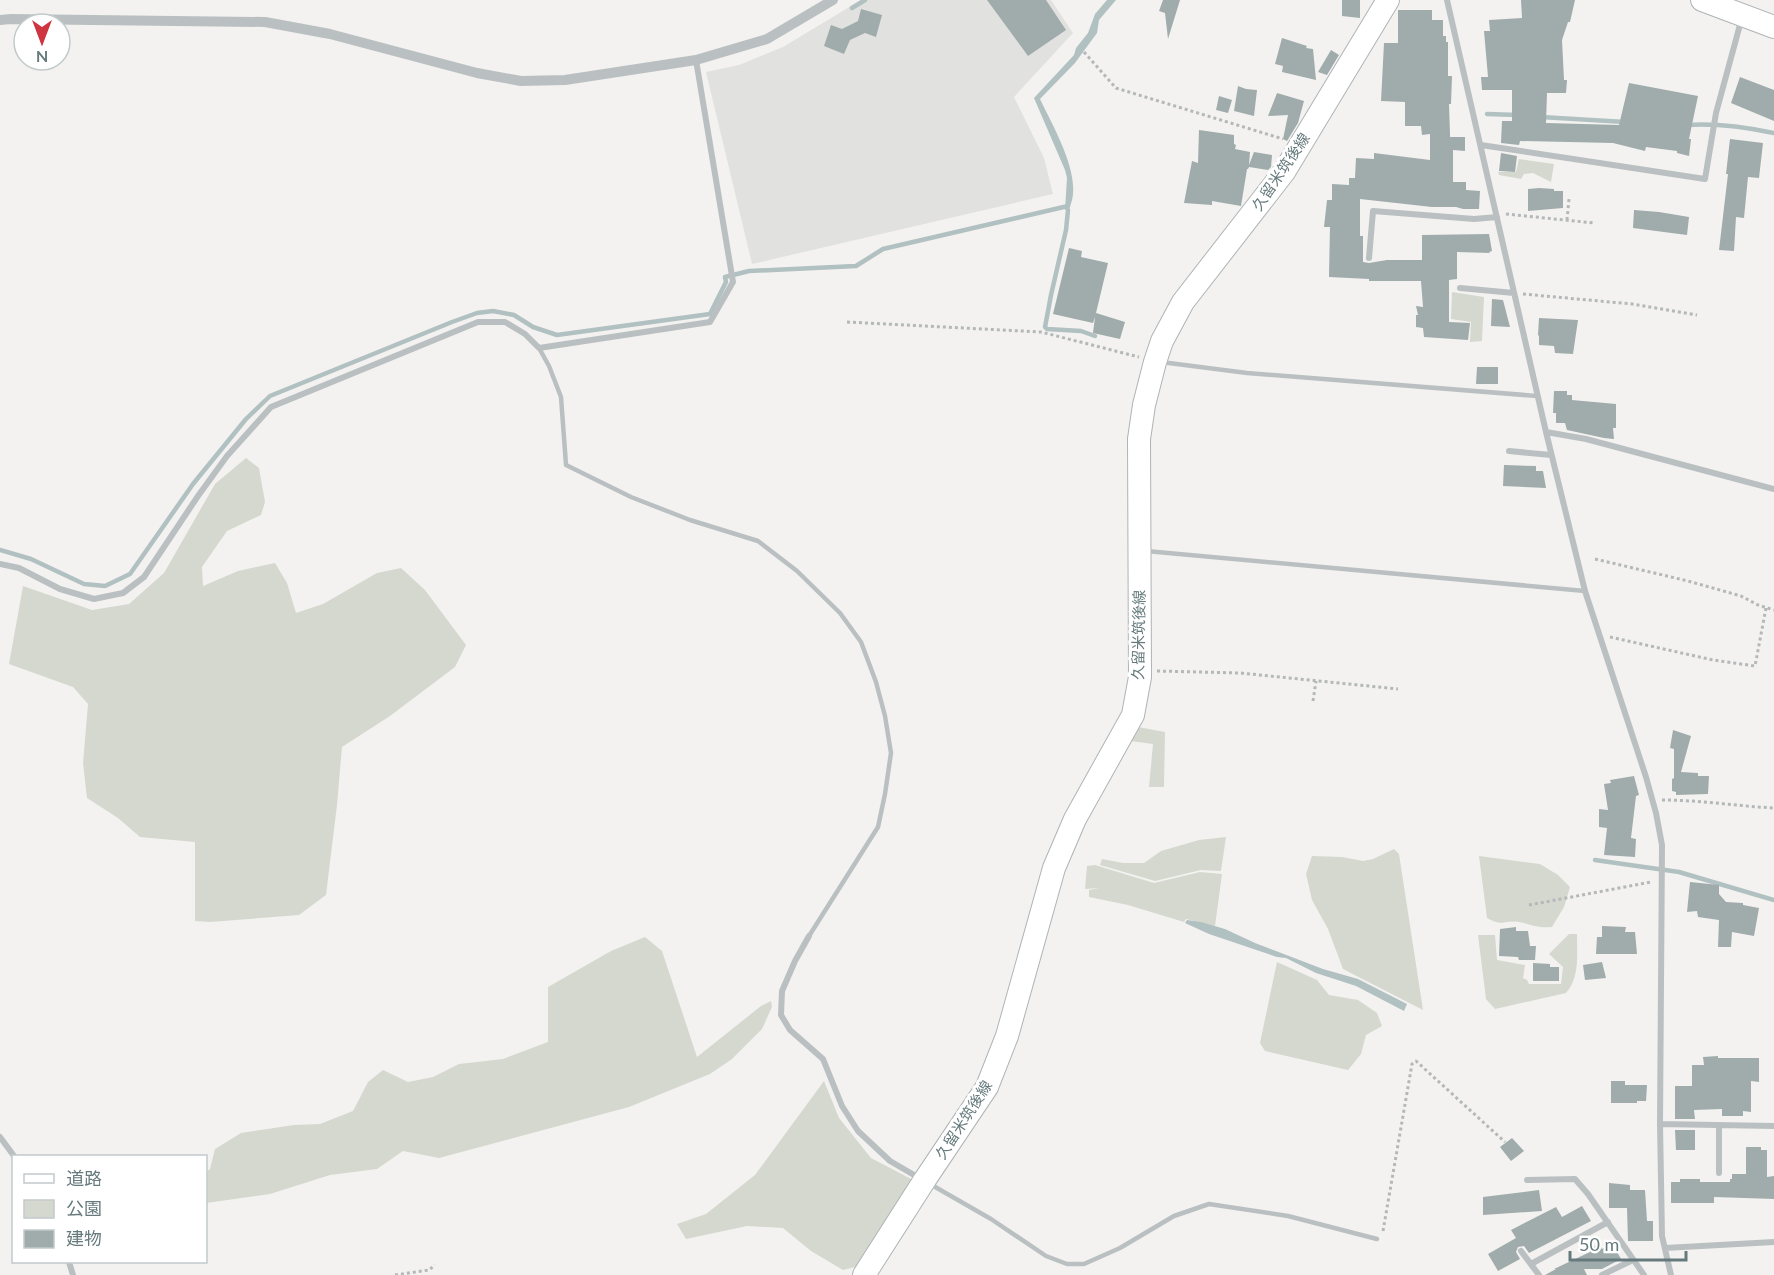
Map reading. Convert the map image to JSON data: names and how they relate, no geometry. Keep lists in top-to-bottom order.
{
  "streets": {
    "main road": ["久留米筑後線"]
  },
  "legend": ["道路", "公園", "建物"],
  "scale_bar": "50 m",
  "north": "bottom"
}
